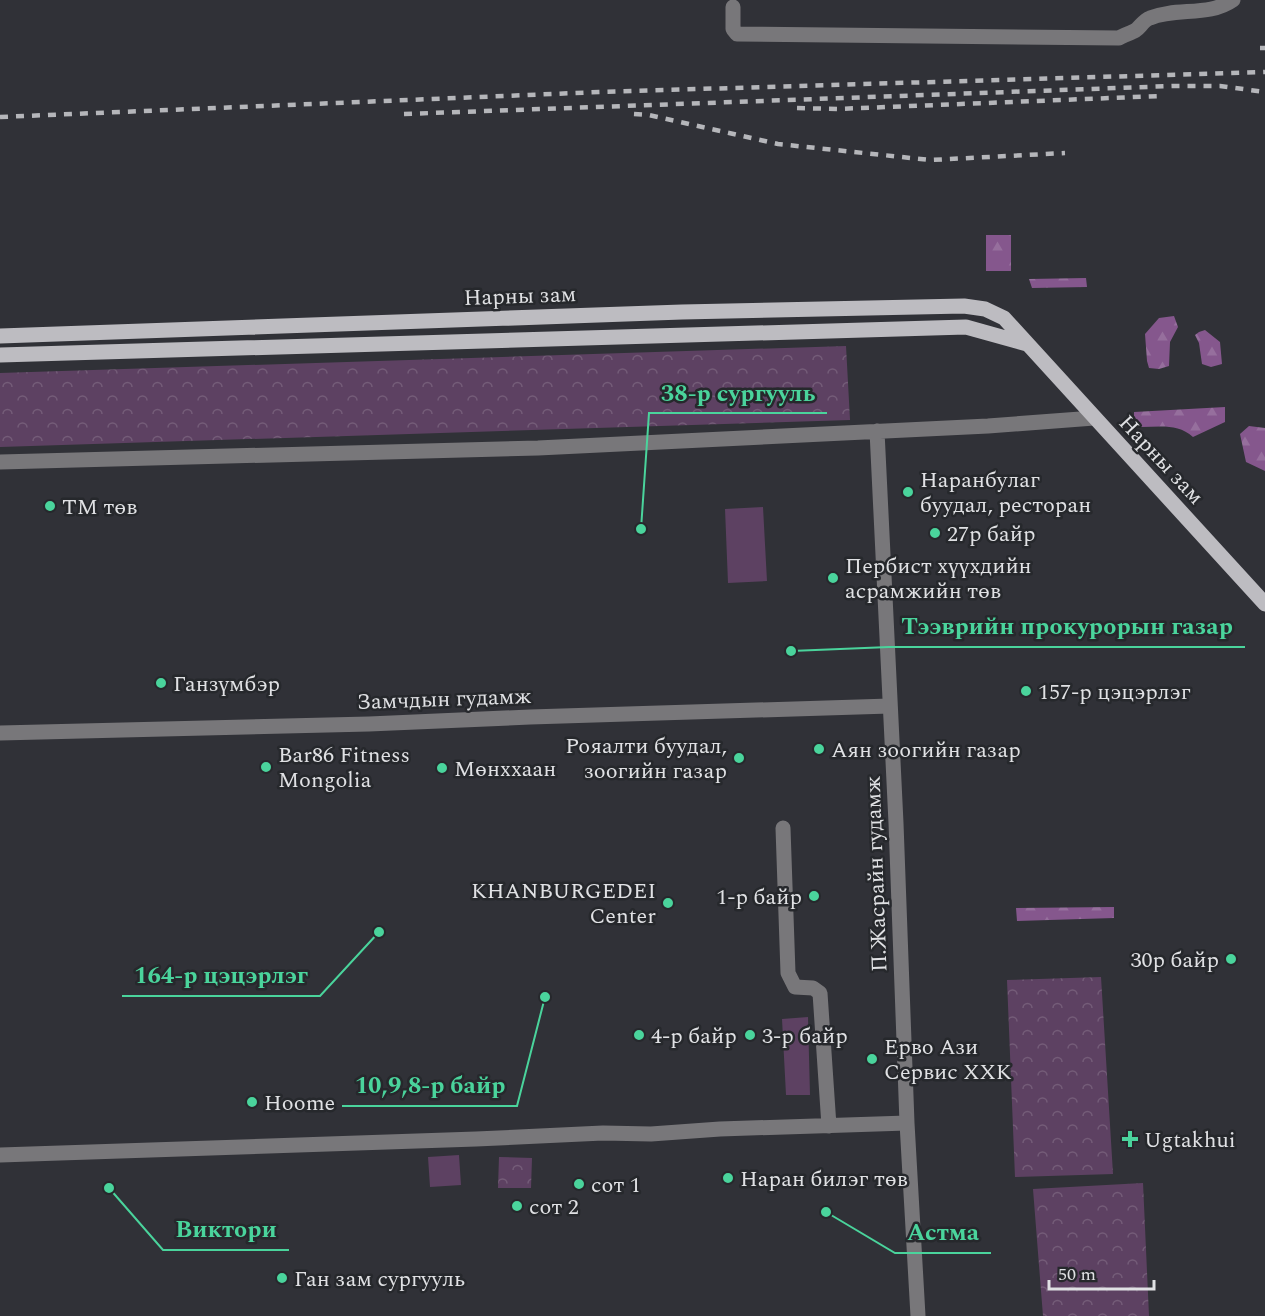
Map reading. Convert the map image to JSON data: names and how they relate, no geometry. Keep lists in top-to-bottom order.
{
  "streets": {
    "main road": ["Нарны зам"],
    "street": ["Замчдын гудамж", "П.Жасрайн гудамж"]
  },
  "crossings": [
    ["Замчдын гудамж", "П.Жасрайн гудамж"]
  ],
  "places": {
    "other": [
      "Наранбулаг буудал, ресторан",
      "TM төв",
      "38-р сургууль",
      "27р байр",
      "Пербист хүүхдийн асрамжийн төв",
      "Тээврийн прокурорын газар",
      "Ганзүмбэр",
      "157-р цэцэрлэг",
      "Аян зоогийн газар",
      "Рояалти буудал, зоогийн газар",
      "Bar86 Fitness Mongolia",
      "Мөнххаан",
      "1-р байр",
      "KHANBURGEDEI Center",
      "164-р цэцэрлэг",
      "30р байр",
      "10,9,8-р байр",
      "4-р байр",
      "3-р байр",
      "Ерво Ази Сервис ХХК",
      "Hoome",
      "Наран билэг төв",
      "сот 1",
      "Виктори",
      "сот 2",
      "Астма",
      "Ган зам сургууль"
    ],
    "health": ["Ugtakhui"]
  },
  "scale_bar": "50 m"
}
